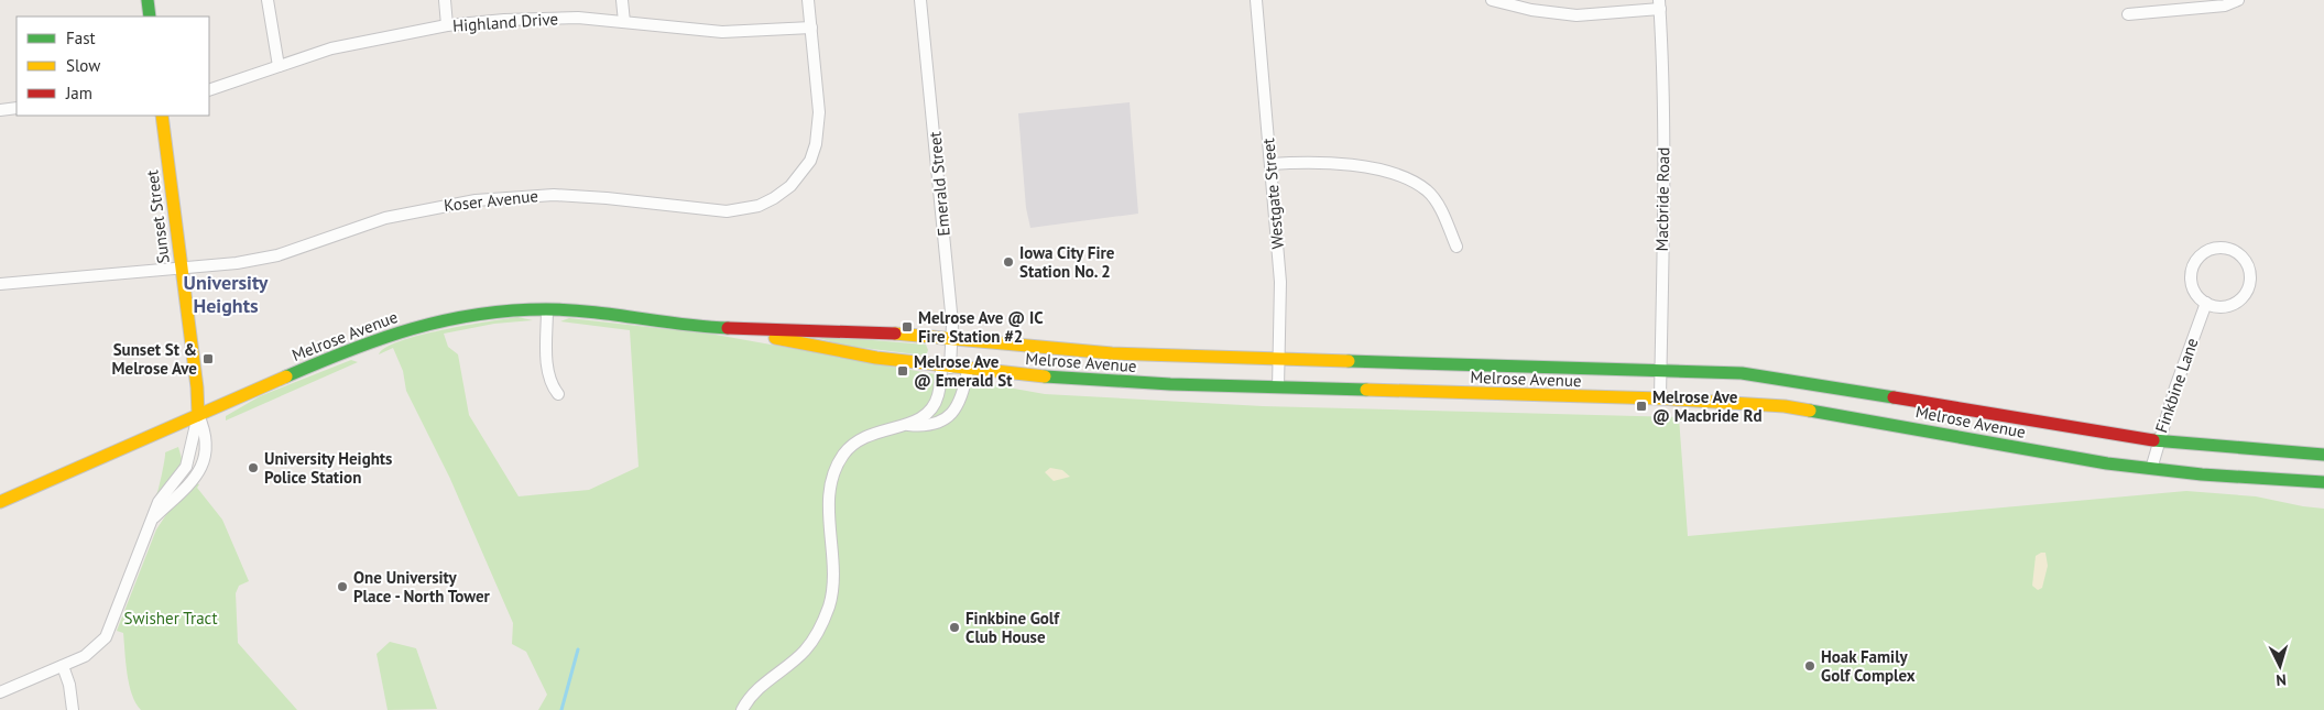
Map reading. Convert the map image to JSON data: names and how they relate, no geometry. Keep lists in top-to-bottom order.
{
  "streets": {
    "main road": ["Sunset Street", "Melrose Avenue"],
    "street": [
      "Highland Drive",
      "Emerald Street",
      "Westgate Street",
      "Macbride Road",
      "Koser Avenue",
      "Finkbine Lane"
    ]
  },
  "crossings": [
    ["Highland Drive", "Koser Avenue"],
    ["Emerald Street", "Melrose Avenue"],
    ["Westgate Street", "Melrose Avenue"],
    ["Macbride Road", "Melrose Avenue"],
    ["Koser Avenue", "Sunset Street"],
    ["Sunset Street", "Melrose Avenue"],
    ["Melrose Avenue", "Finkbine Lane"]
  ],
  "districts": ["University Heights"],
  "parks": ["Swisher Tract"],
  "places": {
    "other": [
      "Iowa City Fire Station No. 2",
      "University Heights Police Station",
      "One University Place - North Tower",
      "Finkbine Golf Club House",
      "Hoak Family Golf Complex"
    ],
    "transit": [
      "Melrose Ave @ IC Fire Station #2",
      "Sunset St & Melrose Ave",
      "Melrose Ave @ Emerald St",
      "Melrose Ave @ Macbride Rd"
    ]
  },
  "legend": ["Fast", "Slow", "Jam"],
  "north": "bottom"
}
